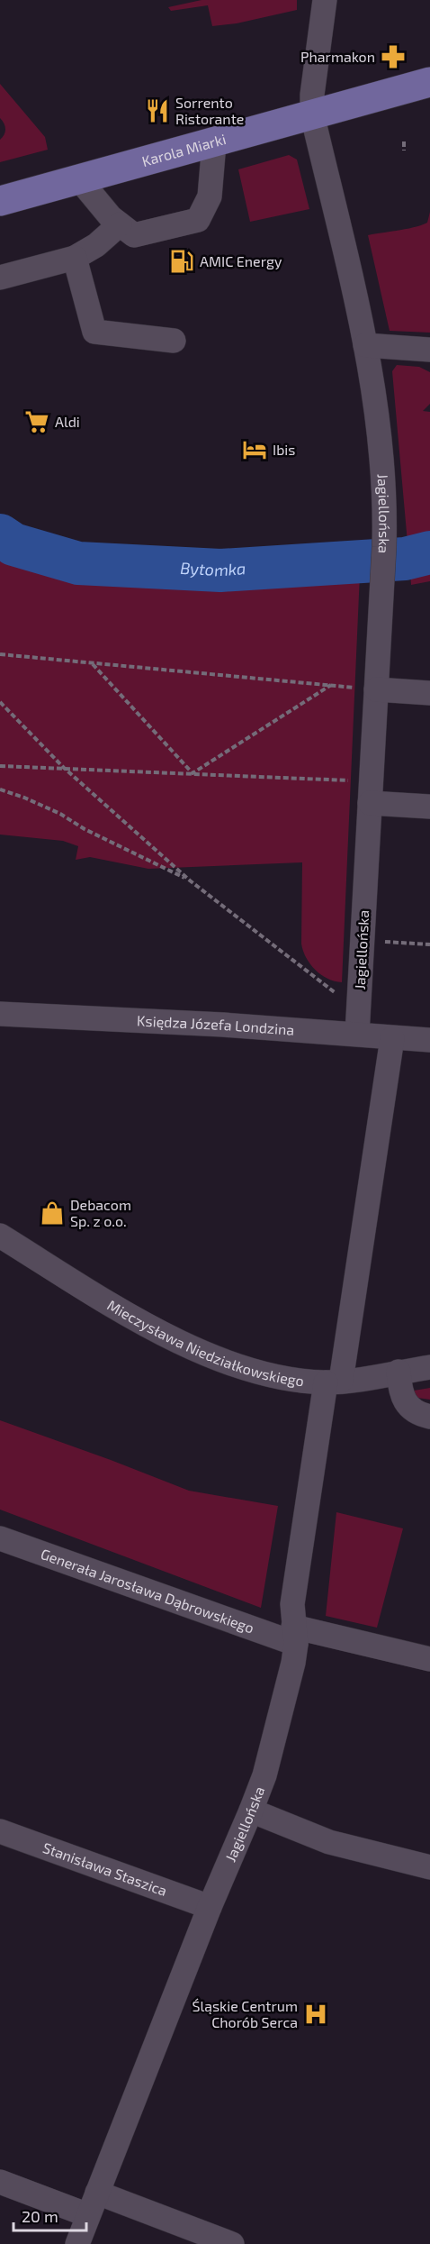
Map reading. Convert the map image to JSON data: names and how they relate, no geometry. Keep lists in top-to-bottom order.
{
  "streets": {
    "main road": ["Karola Miarki"],
    "street": [
      "Jagiellońska",
      "Księdza Józefa Londzina",
      "Mieczysława Niedziałkowskiego",
      "Generała Jarosława Dąbrowskiego",
      "Stanisława Staszica"
    ]
  },
  "crossings": [
    ["Karola Miarki", "Jagiellońska"],
    ["Jagiellońska", "Księdza Józefa Londzina"],
    ["Jagiellońska", "Mieczysława Niedziałkowskiego"],
    ["Jagiellońska", "Generała Jarosława Dąbrowskiego"],
    ["Jagiellońska", "Stanisława Staszica"]
  ],
  "water": ["Bytomka"],
  "places": {
    "pharmacy": ["Pharmakon"],
    "restaurant": ["Sorrento Ristorante"],
    "fuel station": ["AMIC Energy"],
    "supermarket": ["Aldi"],
    "hotel": ["Ibis"],
    "shop": ["Debacom Sp. z o.o."],
    "hospital": ["Śląskie Centrum Chorób Serca"]
  },
  "scale_bar": "20 m"
}
